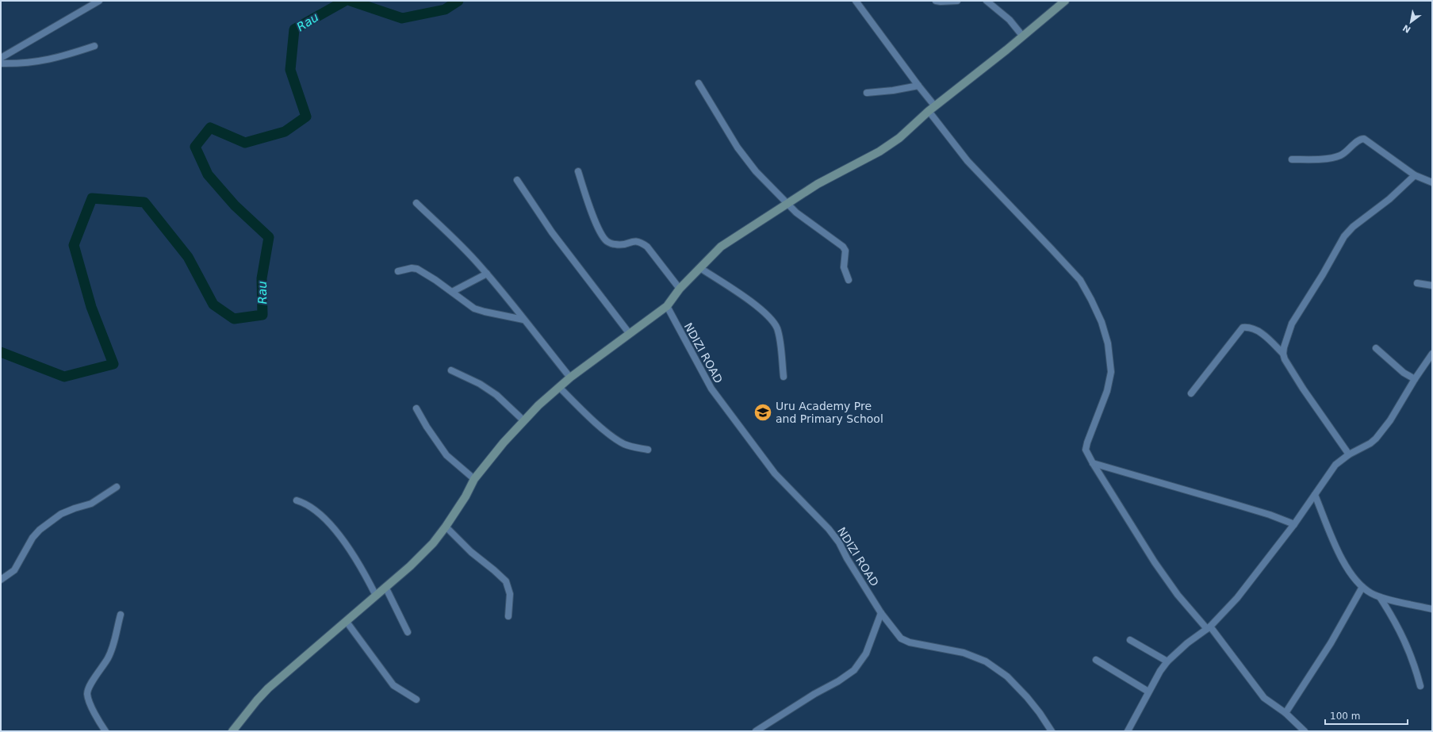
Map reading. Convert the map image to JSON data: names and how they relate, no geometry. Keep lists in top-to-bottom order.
{
  "streets": {
    "street": ["NDIZI ROAD"]
  },
  "water": ["Rau"],
  "places": {
    "school or university": ["Uru Academy Pre and Primary School"]
  },
  "scale_bar": "100 m",
  "north": "bottom left"
}
